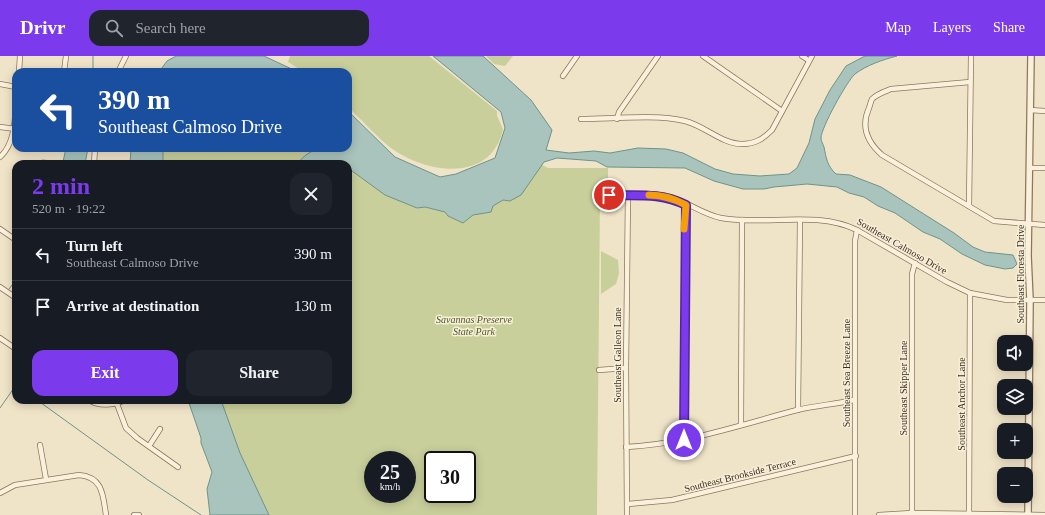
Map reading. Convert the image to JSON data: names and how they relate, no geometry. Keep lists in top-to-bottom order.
{
  "streets": {
    "street": [
      "Southeast Calmoso Drive",
      "Southeast Floresta Drive",
      "Southeast Galleon Lane",
      "Southeast Sea Breeze Lane",
      "Southeast Skipper Lane",
      "Southeast Anchor Lane",
      "Southeast Brookside Terrace"
    ]
  },
  "crossings": [
    ["Southeast Calmoso Drive", "Southeast Floresta Drive"],
    ["Southeast Calmoso Drive", "Southeast Galleon Lane"],
    ["Southeast Calmoso Drive", "Southeast Sea Breeze Lane"],
    ["Southeast Calmoso Drive", "Southeast Skipper Lane"],
    ["Southeast Calmoso Drive", "Southeast Anchor Lane"],
    ["Southeast Galleon Lane", "Southeast Brookside Terrace"],
    ["Southeast Sea Breeze Lane", "Southeast Brookside Terrace"]
  ],
  "parks": ["Savannas Preserve State Park"],
  "page": {
    "header": "Drivr",
    "search": "Search here",
    "nav": ["Map", "Layers", "Share"],
    "turn": ["390 m", "Southeast Calmoso Drive"],
    "heading": ["2 min", "520 m · 19:22"],
    "list": [
      {
        "name": "Turn left",
        "note": "Southeast Calmoso Drive",
        "value": "390 m"
      },
      {
        "name": "Arrive at destination",
        "value": "130 m"
      }
    ],
    "map_buttons": ["+", "−"],
    "buttons": ["Exit", "Share"],
    "speed": "25 km/h",
    "limit": "30"
  }
}
